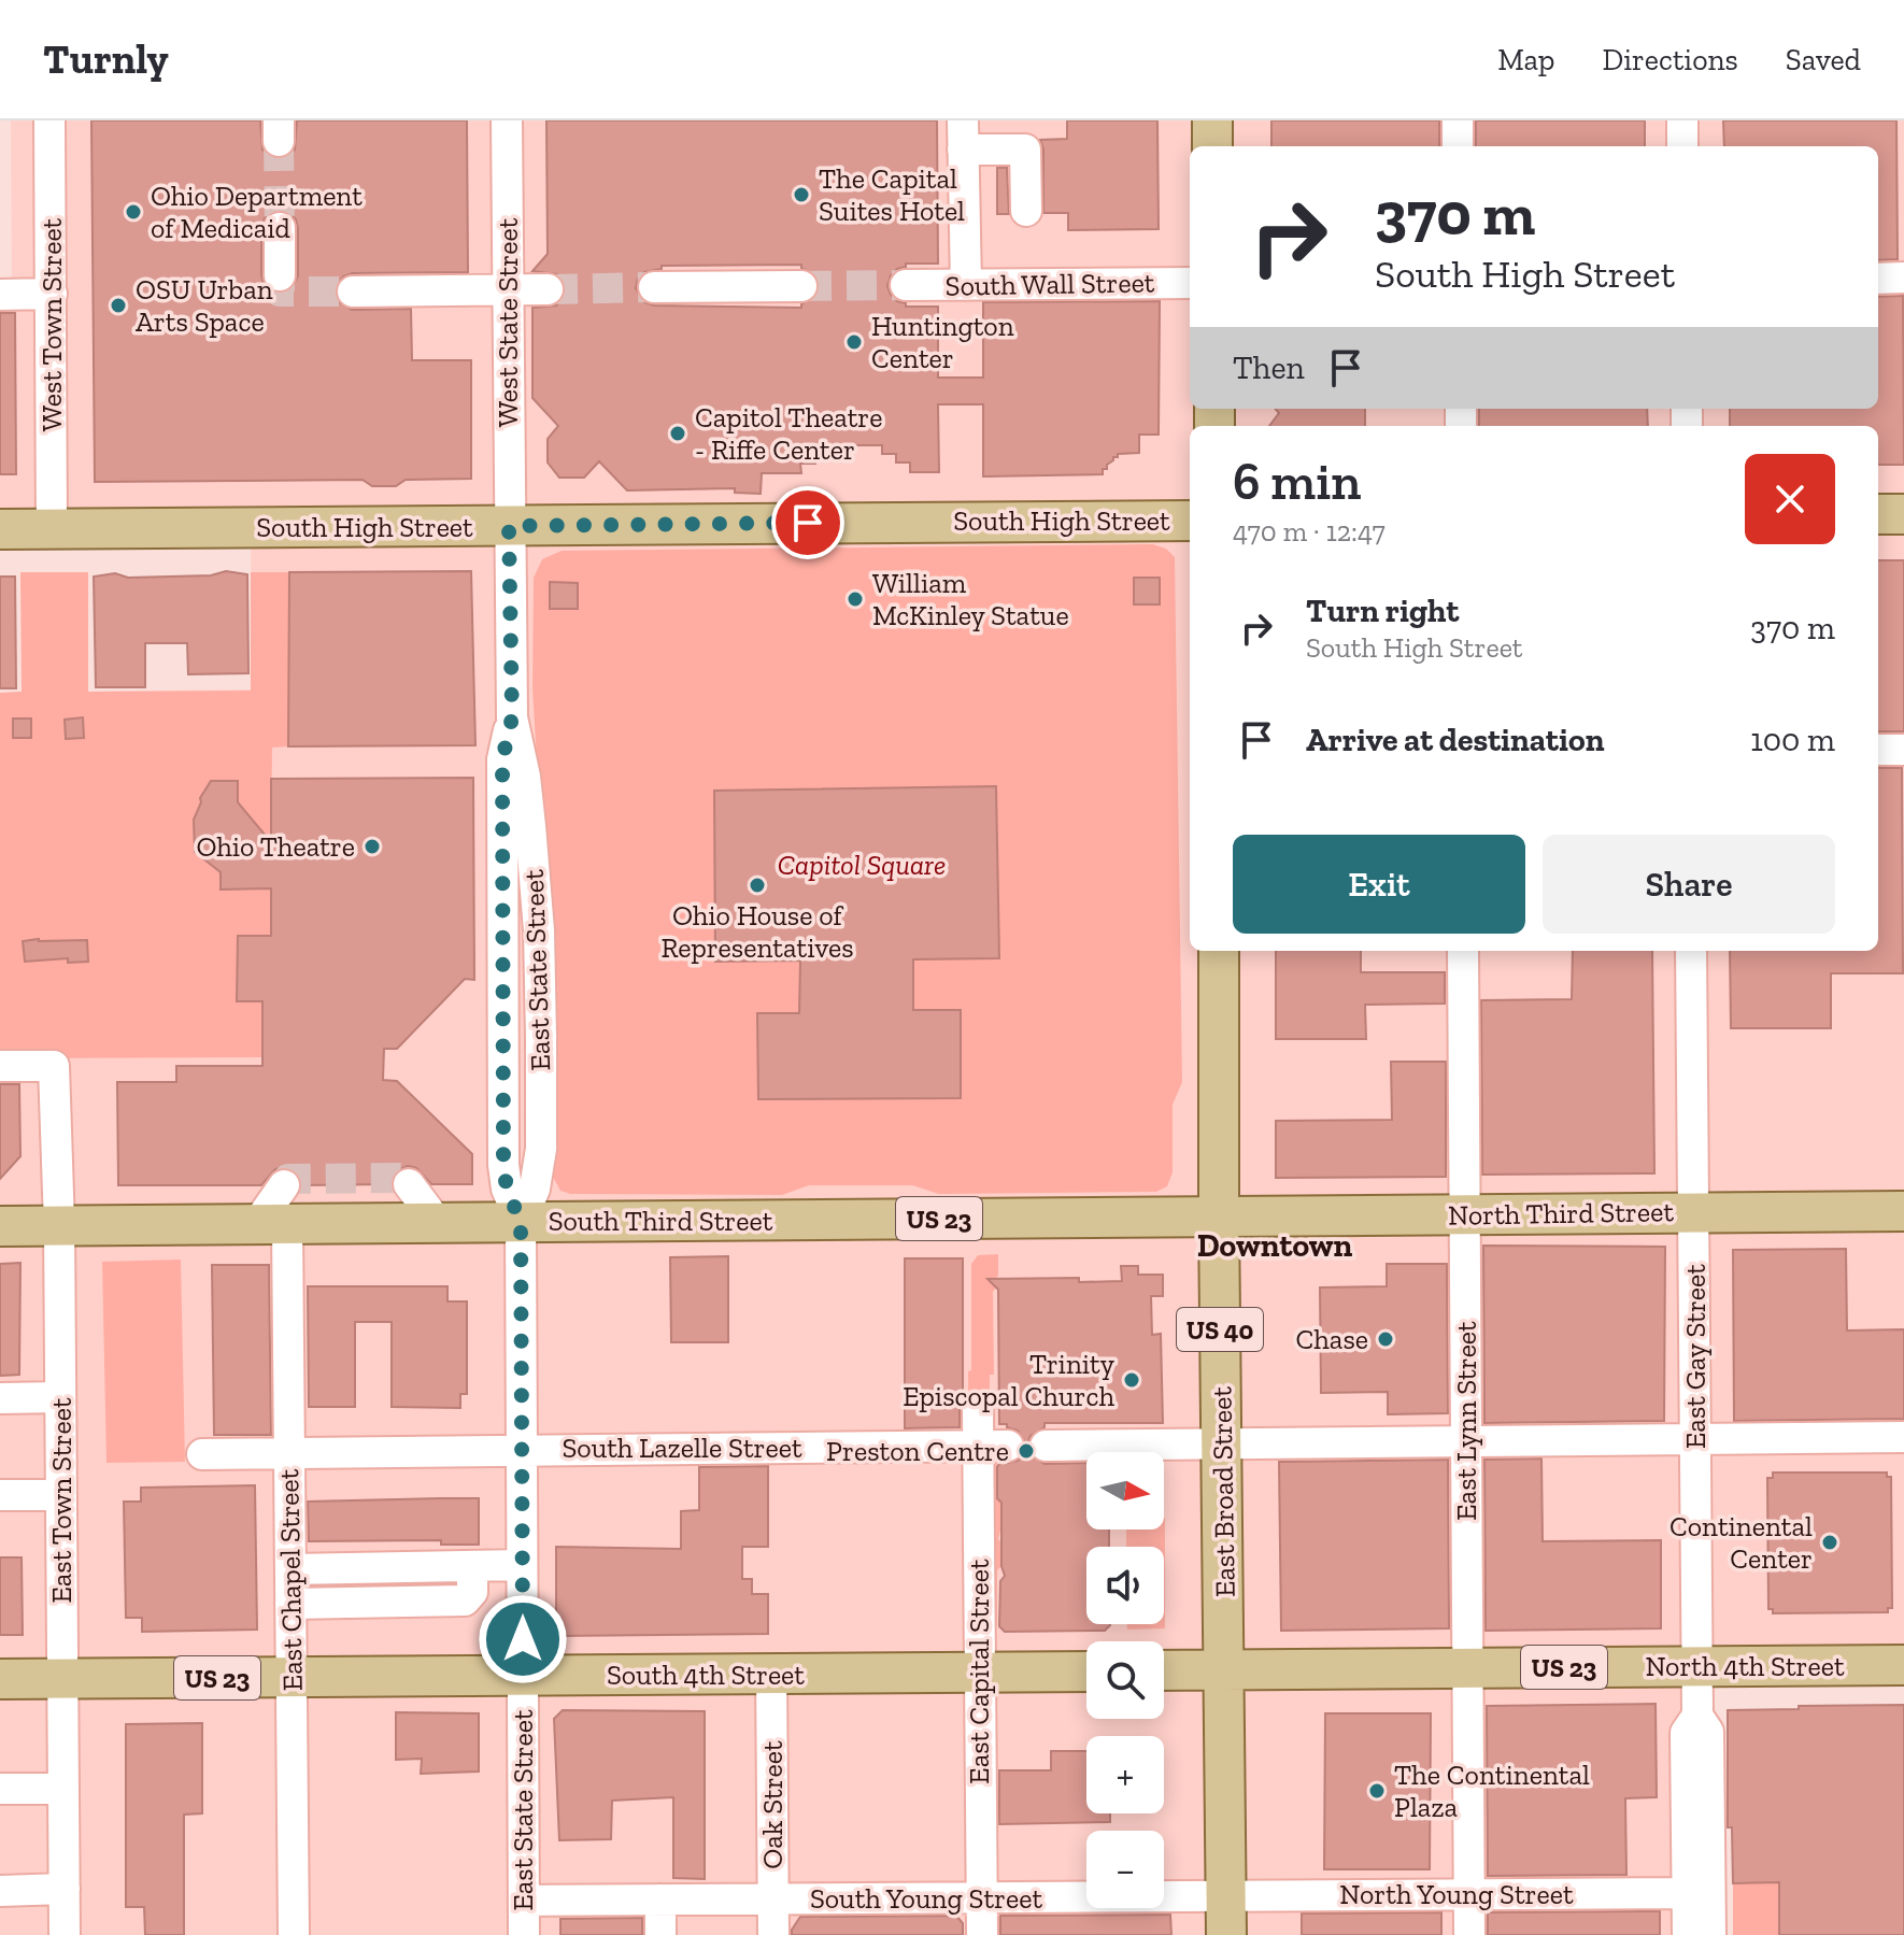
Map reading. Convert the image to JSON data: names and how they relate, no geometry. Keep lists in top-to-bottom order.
{
  "streets": {
    "main road": [
      "South High Street",
      "North Third Street",
      "US 23",
      "South Third Street",
      "US 40",
      "East Broad Street",
      "North 4th Street",
      "South 4th Street"
    ],
    "street": [
      "South Wall Street",
      "West State Street",
      "West Town Street",
      "East State Street",
      "East Gay Street",
      "East Lynn Street",
      "South Lazelle Street",
      "East Town Street",
      "East Chapel Street",
      "East Capital Street",
      "Oak Street",
      "North Young Street",
      "South Young Street"
    ]
  },
  "crossings": [
    ["West State Street", "South High Street"],
    ["West State Street", "East State Street"],
    ["West Town Street", "South High Street"],
    ["South High Street", "East State Street"],
    ["East State Street", "South Third Street"],
    ["East State Street", "South Lazelle Street"],
    ["East State Street", "South 4th Street"],
    ["East State Street", "South Young Street"],
    ["North Third Street", "South Third Street"],
    ["North Third Street", "East Gay Street"],
    ["North Third Street", "East Lynn Street"],
    ["North Third Street", "East Broad Street"],
    ["US 23", "East Broad Street"],
    ["US 23", "North 4th Street"],
    ["South Third Street", "East Broad Street"],
    ["South Third Street", "East Town Street"],
    ["South Third Street", "East Chapel Street"],
    ["East Gay Street", "North 4th Street"],
    ["East Gay Street", "North Young Street"],
    ["East Lynn Street", "North 4th Street"],
    ["East Lynn Street", "North Young Street"],
    ["South Lazelle Street", "East Chapel Street"],
    ["South Lazelle Street", "East Capital Street"],
    ["East Broad Street", "North 4th Street"],
    ["East Broad Street", "North Young Street"],
    ["East Broad Street", "South Young Street"],
    ["East Town Street", "South 4th Street"],
    ["East Chapel Street", "South 4th Street"],
    ["East Capital Street", "South 4th Street"],
    ["East Capital Street", "South Young Street"],
    ["South 4th Street", "Oak Street"],
    ["Oak Street", "South Young Street"],
    ["North Young Street", "South Young Street"]
  ],
  "districts": ["Downtown"],
  "parks": ["Capitol Square"],
  "places": [
    "The Capital Suites Hotel",
    "Ohio Department of Medicaid",
    "OSU Urban Arts Space",
    "Huntington Center",
    "Capitol Theatre - Riffe Center",
    "William McKinley Statue",
    "Ohio Theatre",
    "Ohio House of Representatives",
    "Chase",
    "Trinity Episcopal Church",
    "Preston Centre",
    "Continental Center",
    "The Continental Plaza"
  ],
  "north": "right",
  "page": {
    "header": "Turnly",
    "nav": ["Map", "Directions", "Saved"],
    "turn": ["370 m", "South High Street"],
    "then": "Then",
    "heading": ["6 min", "470 m · 12:47"],
    "list": [
      {
        "name": "Turn right",
        "note": "South High Street",
        "value": "370 m"
      },
      {
        "name": "Arrive at destination",
        "value": "100 m"
      }
    ],
    "buttons": ["Exit", "Share"],
    "map_buttons": ["+", "−"]
  }
}
